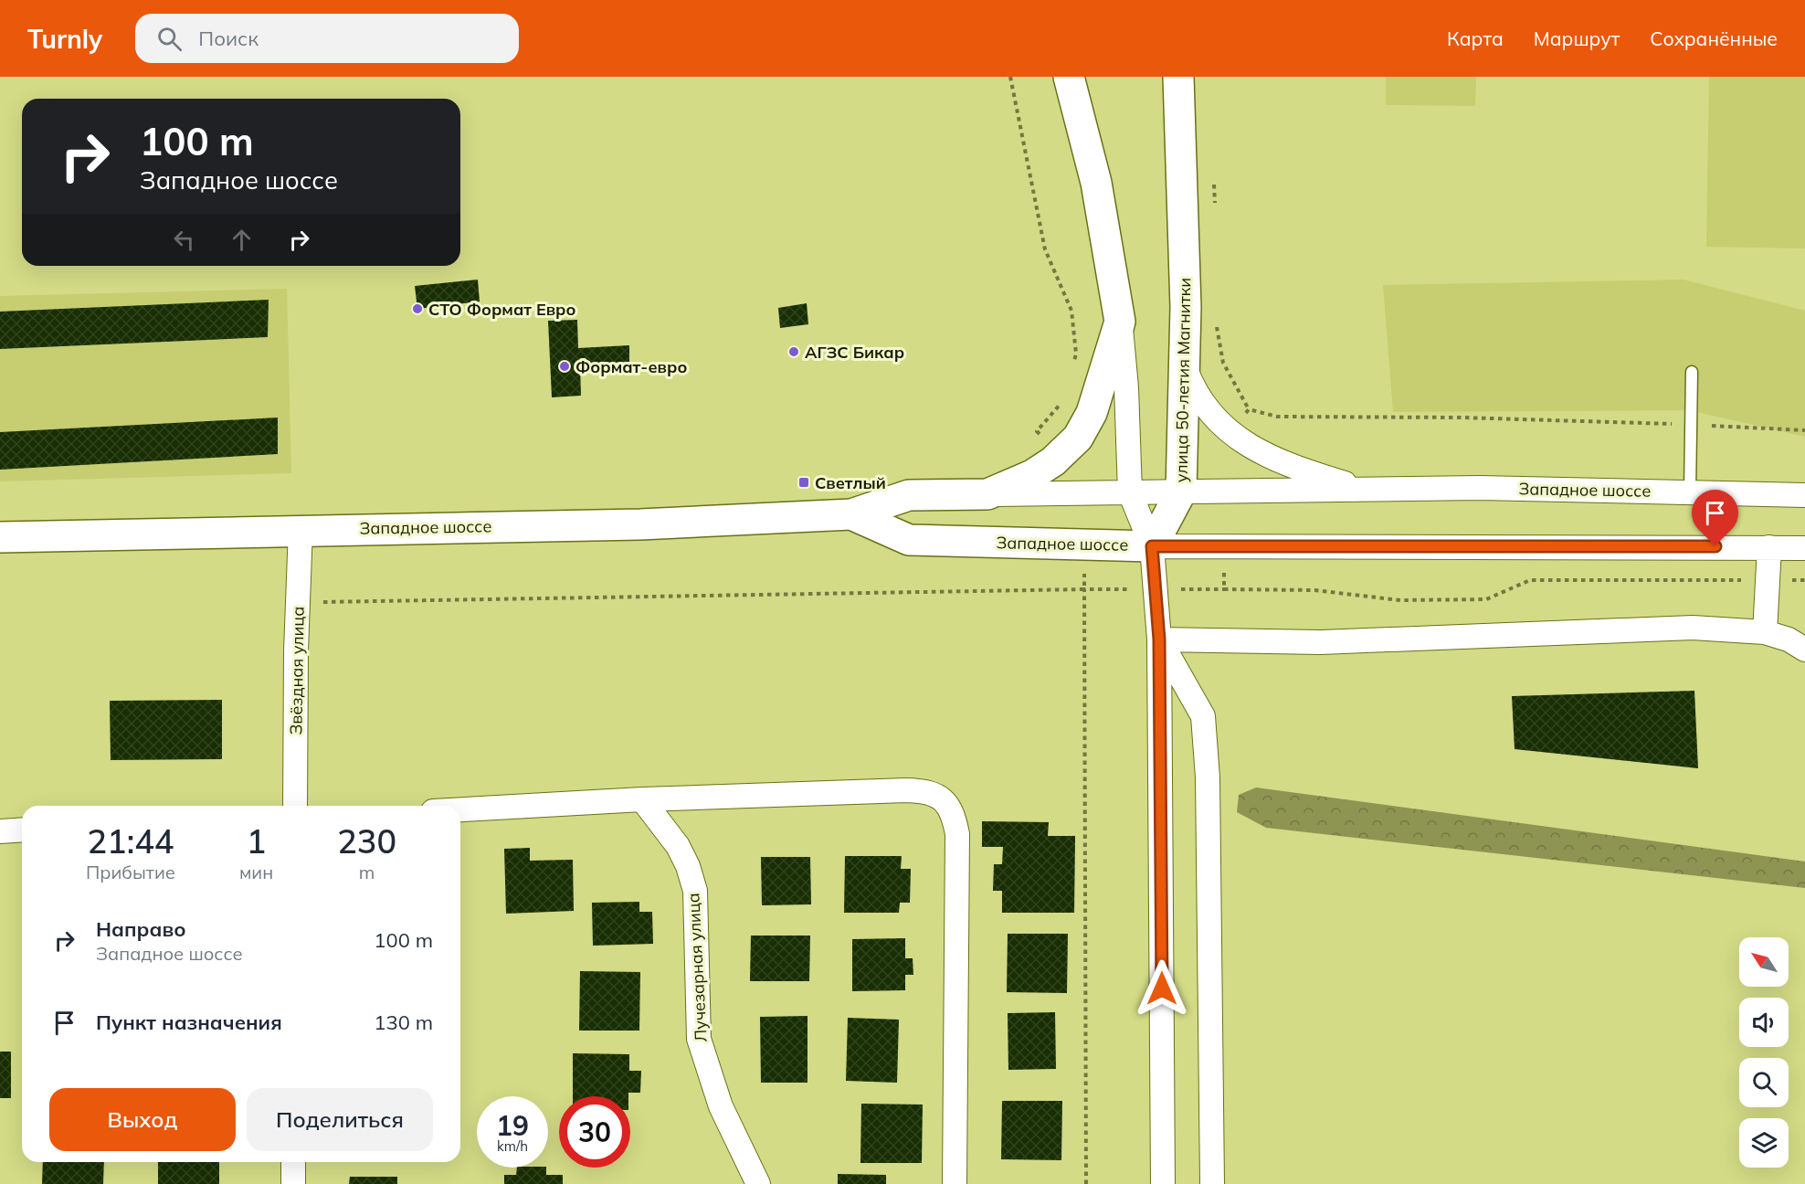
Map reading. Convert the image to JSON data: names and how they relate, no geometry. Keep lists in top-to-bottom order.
{
  "streets": {
    "main road": ["улица 50-летия Магнитки", "Западное шоссе"],
    "street": ["Звёздная улица", "Лучезарная улица"]
  },
  "crossings": [
    ["улица 50-летия Магнитки", "Западное шоссе"],
    ["Западное шоссе", "Звёздная улица"]
  ],
  "places": {
    "other": ["СТО Формат Евро", "АГЗС Бикар", "Формат-евро"],
    "transit": ["Светлый"]
  },
  "north": "top left",
  "page": {
    "header": "Turnly",
    "search": "Поиск",
    "nav": ["Карта", "Маршрут", "Сохранённые"],
    "turn": ["100 m", "Западное шоссе"],
    "eta": [
      "21:44",
      "Прибытие",
      "1",
      "мин",
      "230",
      "m"
    ],
    "list": [
      {
        "name": "Направо",
        "note": "Западное шоссе",
        "value": "100 m"
      },
      {
        "name": "Пункт назначения",
        "value": "130 m"
      }
    ],
    "buttons": ["Выход", "Поделиться"],
    "speed": "19 km/h",
    "limit": "30"
  }
}
